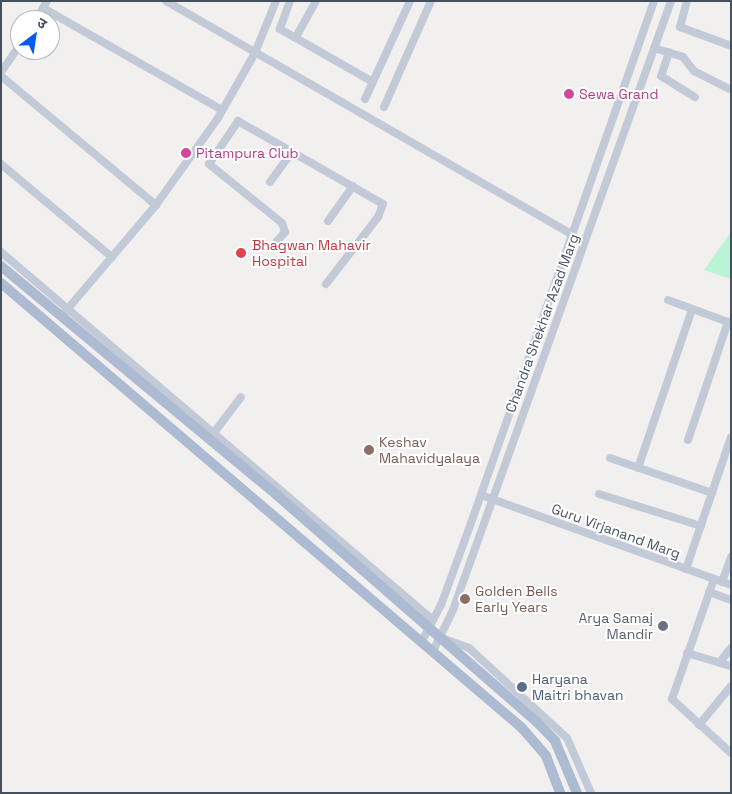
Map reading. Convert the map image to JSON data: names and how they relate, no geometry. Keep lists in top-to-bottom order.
{
  "streets": {
    "street": ["Chandra Shekhar Azad Marg", "Guru Virjanand Marg"]
  },
  "crossings": [
    ["Chandra Shekhar Azad Marg", "Guru Virjanand Marg"]
  ],
  "places": [
    "Sewa Grand",
    "Pitampura Club",
    "Bhagwan Mahavir Hospital",
    "Keshav Mahavidyalaya",
    "Golden Bells Early Years",
    "Arya Samaj Mandir",
    "Haryana Maitri bhavan"
  ],
  "north": "top right"
}
